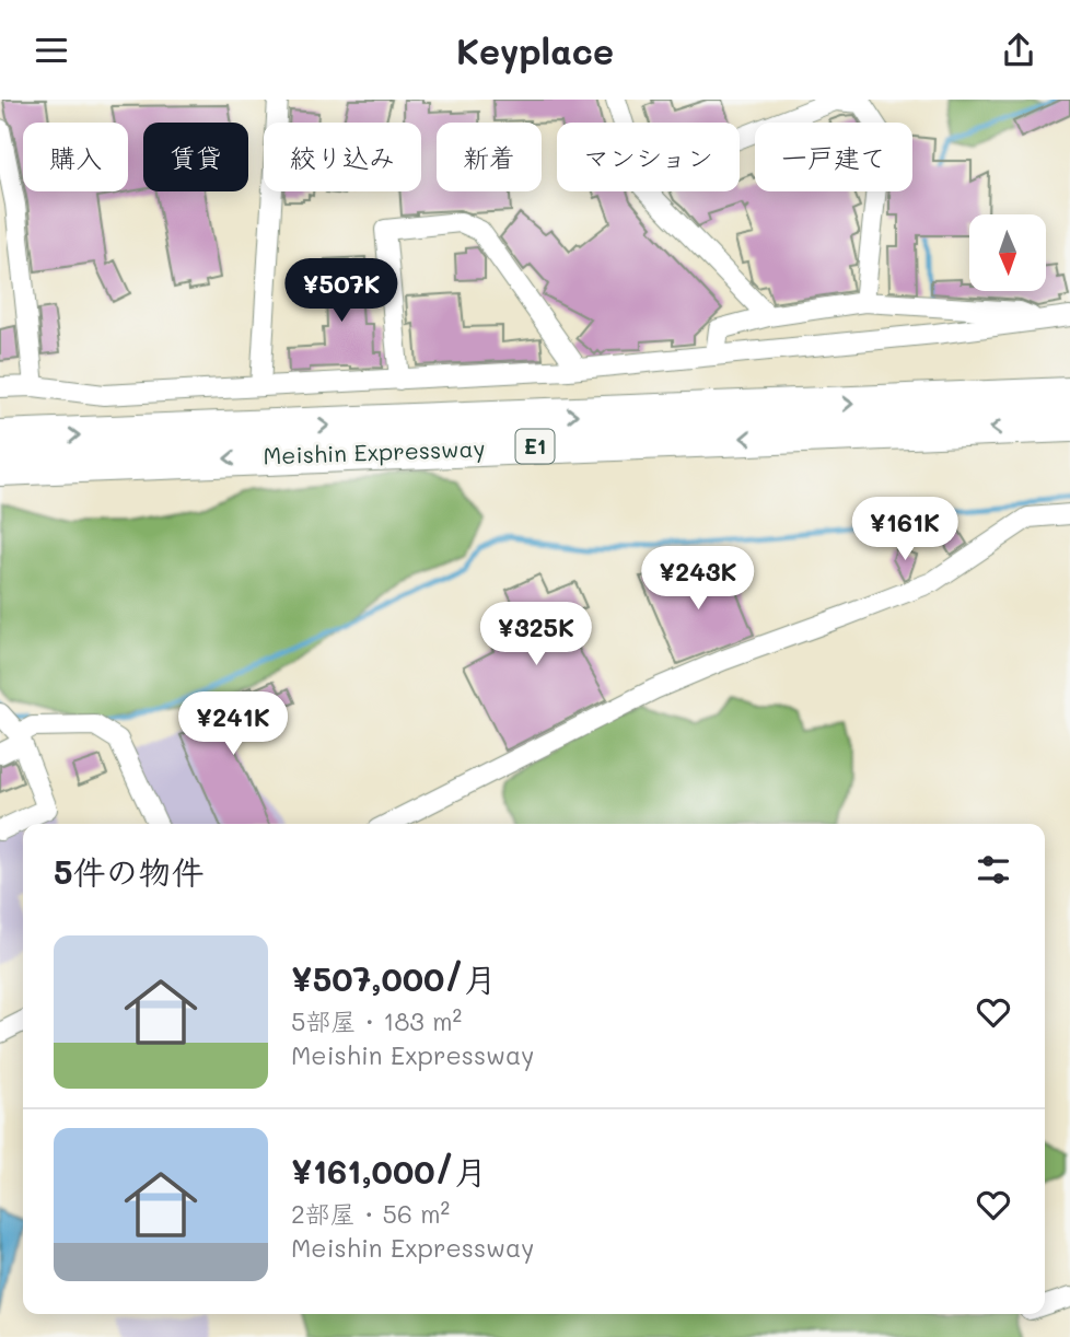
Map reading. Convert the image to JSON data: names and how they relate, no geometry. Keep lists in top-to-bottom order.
{
  "streets": {
    "highway": ["E1", "Meishin Expressway"]
  },
  "north": "bottom",
  "page": {
    "header": "Keyplace",
    "chip": [
      "購入",
      "賃貸",
      "絞り込み",
      "新着",
      "マンション",
      "一戸建て"
    ],
    "price": [
      "¥507K",
      "¥161K",
      "¥243K",
      "¥325K",
      "¥241K"
    ],
    "heading": "5件の物件",
    "list": [
      {
        "name": "¥507,000/月",
        "note": "5部屋 · 183 m² · Meishin Expressway"
      },
      {
        "name": "¥161,000/月",
        "note": "2部屋 · 56 m² · Meishin Expressway"
      }
    ]
  }
}
